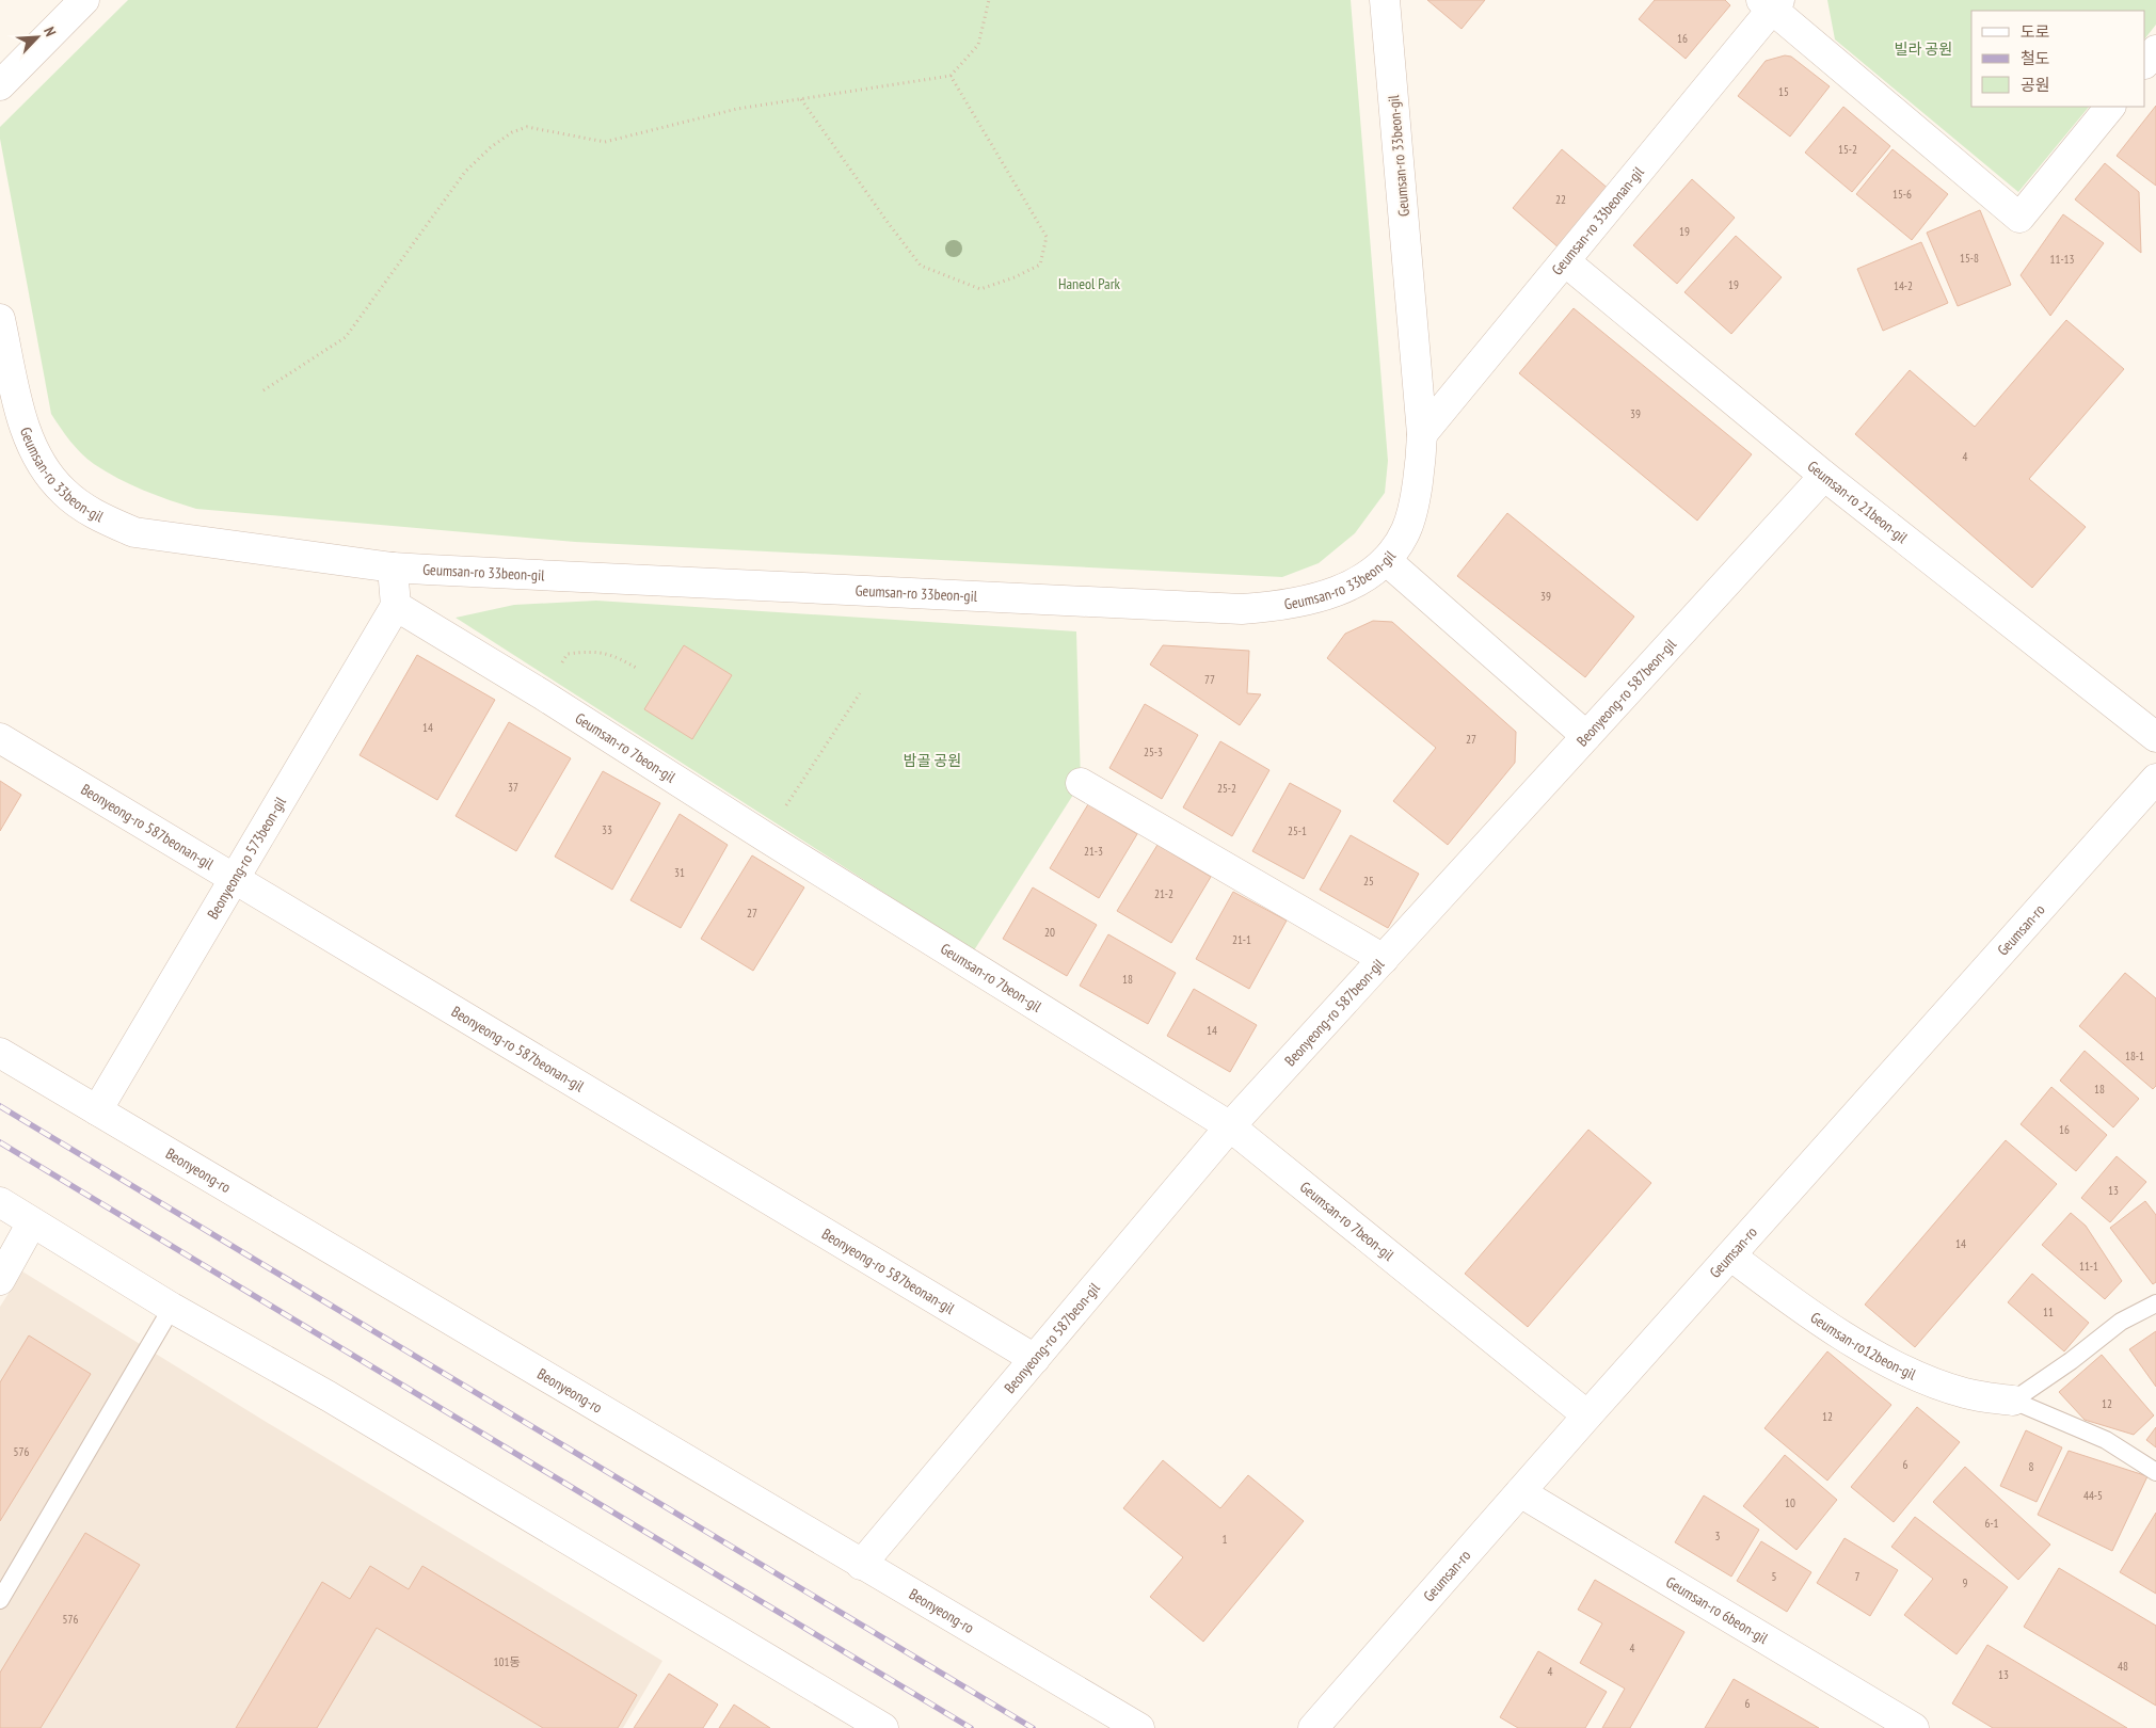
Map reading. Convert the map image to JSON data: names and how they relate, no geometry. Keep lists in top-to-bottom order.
{
  "streets": {
    "street": [
      "Geumsan-ro 33beon-gil",
      "Geumsan-ro 33beonan-gil",
      "Geumsan-ro 21beon-gil",
      "Beonyeong-ro 587beon-gil",
      "Geumsan-ro 7beon-gil",
      "Beonyeong-ro 587beonan-gil",
      "Beonyeong-ro 573beon-gil",
      "Geumsan-ro",
      "Beonyeong-ro",
      "Geumsan-ro12beon-gil",
      "Geumsan-ro 6beon-gil"
    ]
  },
  "crossings": [
    ["Geumsan-ro 33beon-gil", "Geumsan-ro 33beonan-gil"],
    ["Geumsan-ro 33beonan-gil", "Geumsan-ro 21beon-gil"],
    ["Geumsan-ro 21beon-gil", "Beonyeong-ro 587beon-gil"],
    ["Beonyeong-ro 587beon-gil", "Geumsan-ro 7beon-gil"],
    ["Beonyeong-ro 587beon-gil", "Beonyeong-ro 587beonan-gil"],
    ["Beonyeong-ro 587beon-gil", "Beonyeong-ro"],
    ["Geumsan-ro 7beon-gil", "Beonyeong-ro 573beon-gil"],
    ["Geumsan-ro 7beon-gil", "Geumsan-ro"],
    ["Beonyeong-ro 587beonan-gil", "Beonyeong-ro 573beon-gil"],
    ["Beonyeong-ro 573beon-gil", "Beonyeong-ro"],
    ["Geumsan-ro", "Geumsan-ro12beon-gil"],
    ["Geumsan-ro", "Geumsan-ro 6beon-gil"]
  ],
  "parks": ["빌라 공원", "Haneol Park", "밤골 공원"],
  "house_numbers": [
    "16",
    "15",
    "15-2",
    "15-6",
    "22",
    "19",
    "15-8",
    "11-13",
    "19",
    "14-2",
    "39",
    "4",
    "39",
    "77",
    "14",
    "27",
    "25-3",
    "37",
    "25-2",
    "33",
    "25-1",
    "21-3",
    "31",
    "25",
    "21-2",
    "27",
    "20",
    "21-1",
    "18",
    "14",
    "18-1",
    "18",
    "16",
    "13",
    "14",
    "11-1",
    "11",
    "12",
    "12",
    "576",
    "6",
    "8",
    "44-5",
    "10",
    "6-1",
    "3",
    "1",
    "5",
    "7",
    "9",
    "576",
    "4",
    "101동",
    "48",
    "4",
    "13",
    "6"
  ],
  "legend": ["도로", "철도", "공원"],
  "north": "top right"
}
